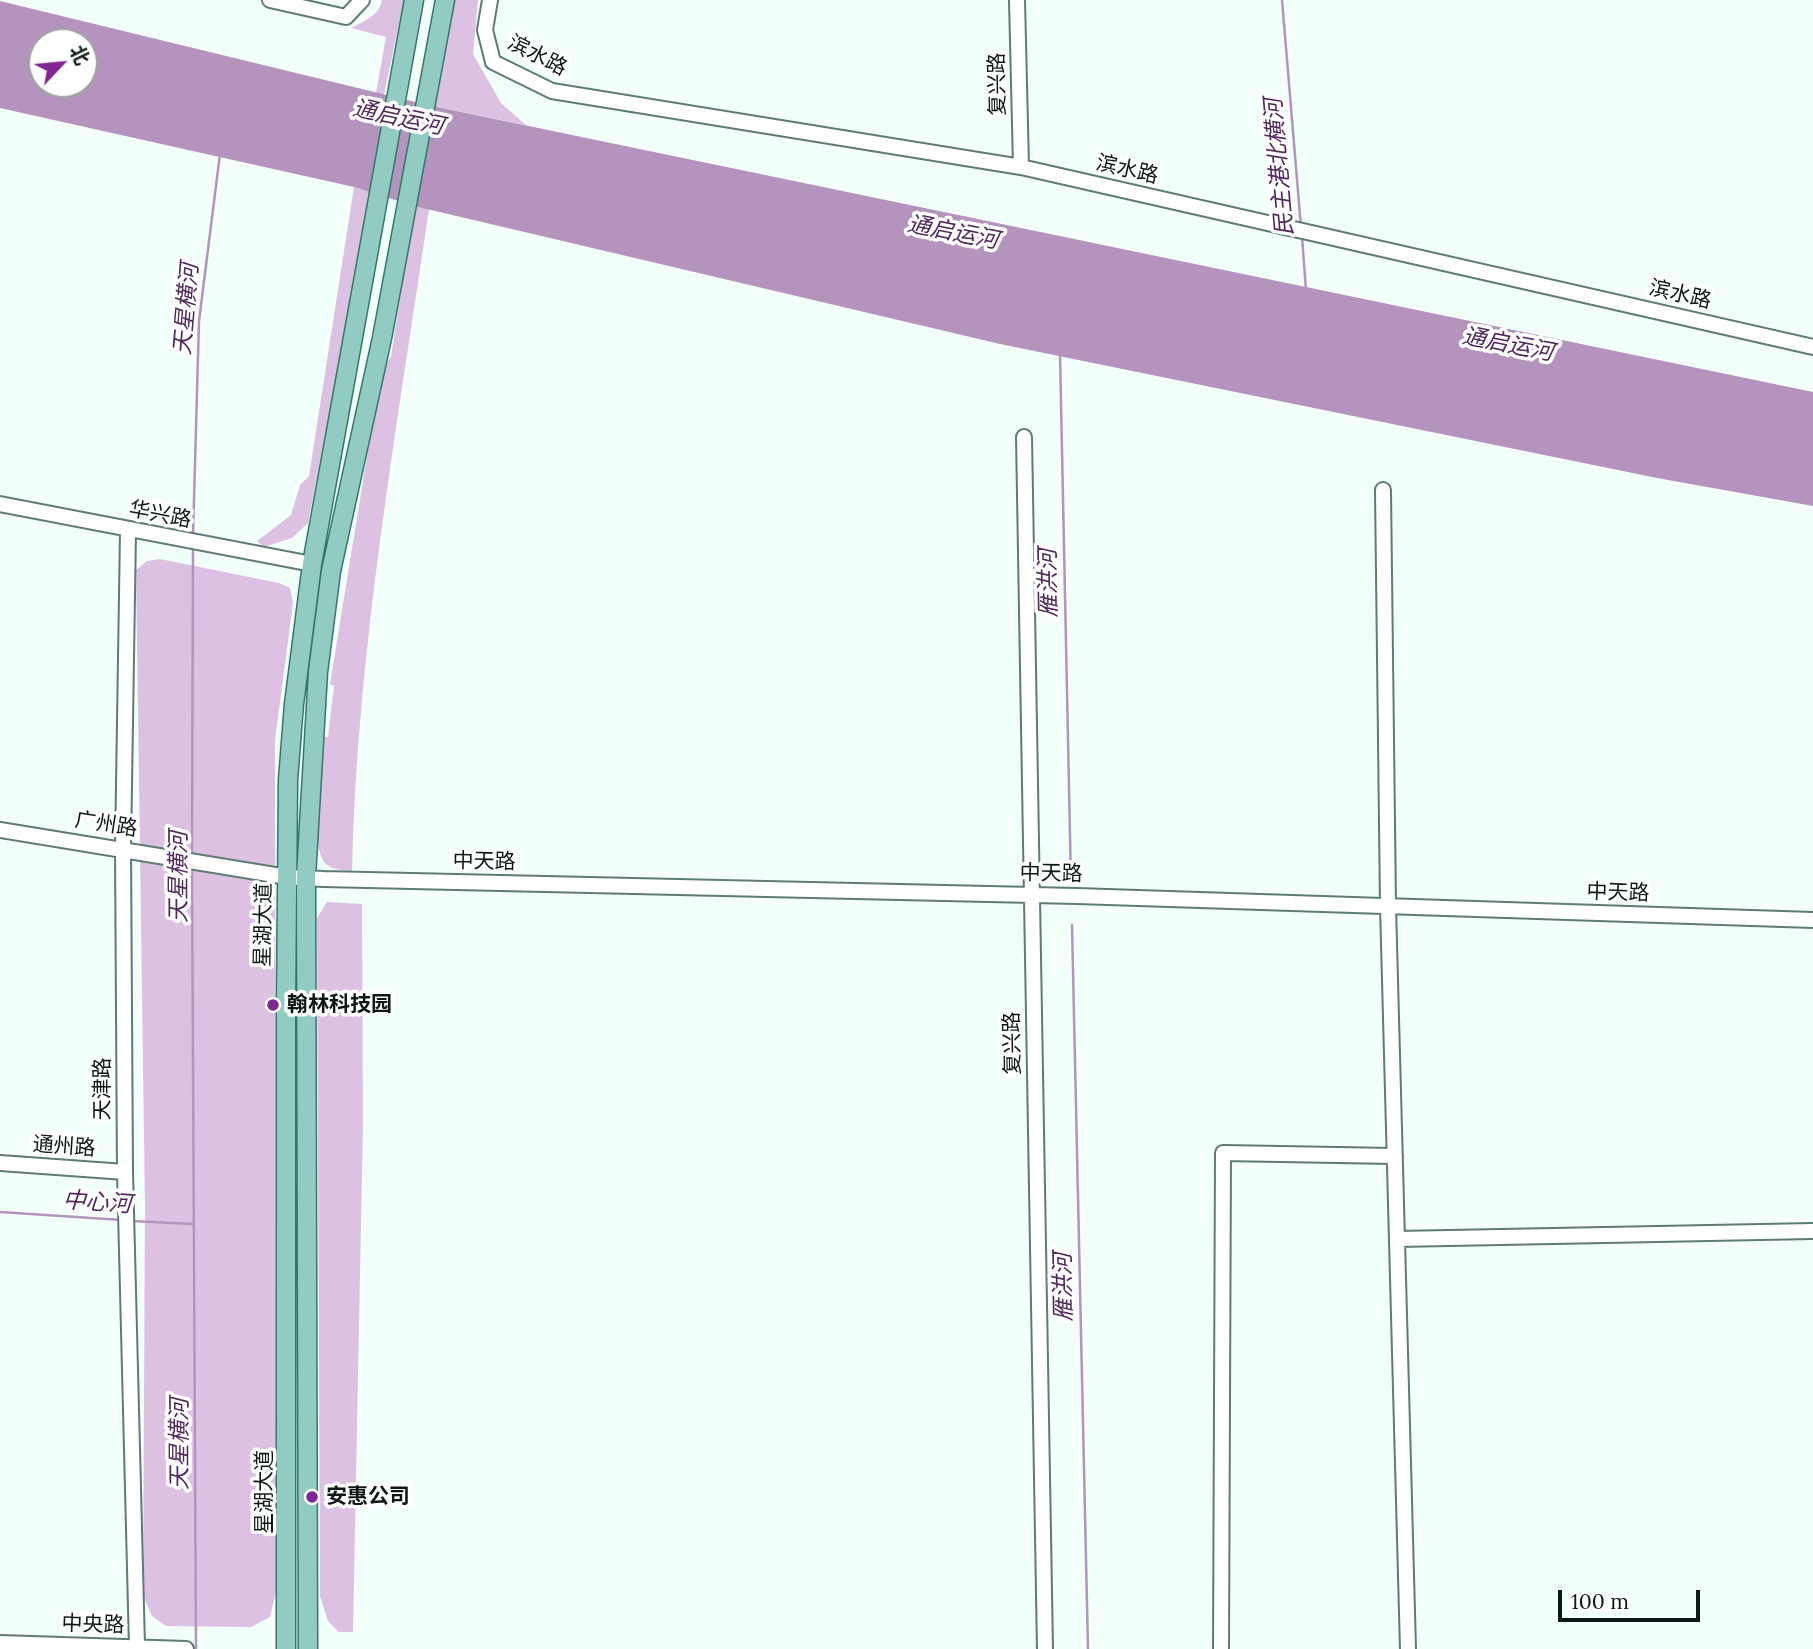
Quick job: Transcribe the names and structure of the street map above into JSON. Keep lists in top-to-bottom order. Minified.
{"streets":{"main road":["星湖大道"],"street":["滨水路","复兴路","华兴路","广州路","中天路","天津路","通州路","中央路"]},"crossings":[["滨水路","复兴路"],["复兴路","中天路"],["华兴路","星湖大道"],["华兴路","天津路"],["广州路","中天路"],["广州路","星湖大道"],["广州路","天津路"],["中天路","星湖大道"],["天津路","通州路"],["天津路","中央路"]],"water":["通启运河","民主港北横河","天星横河","雁洪河","中心河"],"places":["翰林科技园","安惠公司"],"scale_bar":"100 m","north":"top right"}
